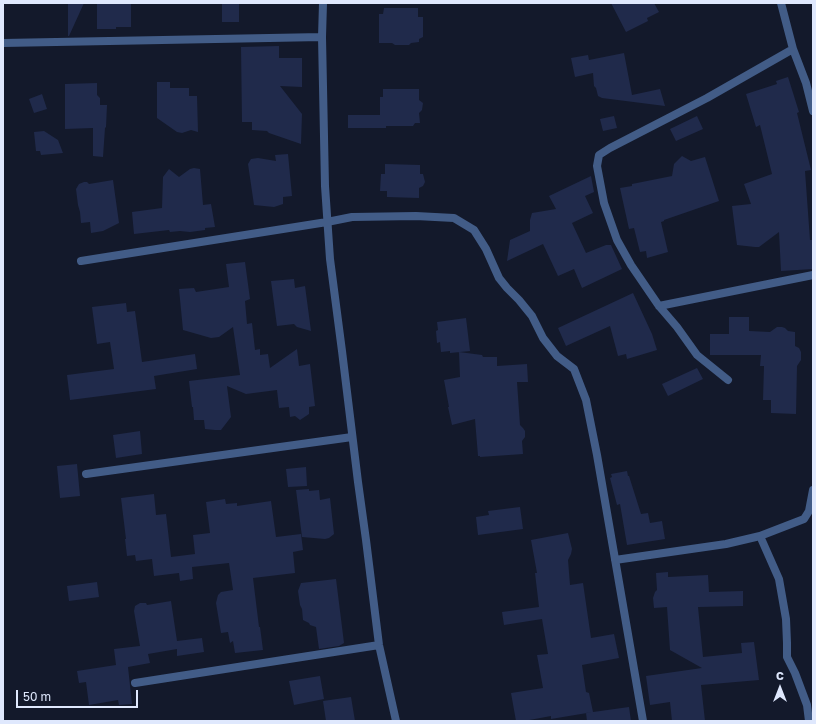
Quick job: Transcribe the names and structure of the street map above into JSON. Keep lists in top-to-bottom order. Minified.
{"scale_bar":"50 m","north":"top"}
